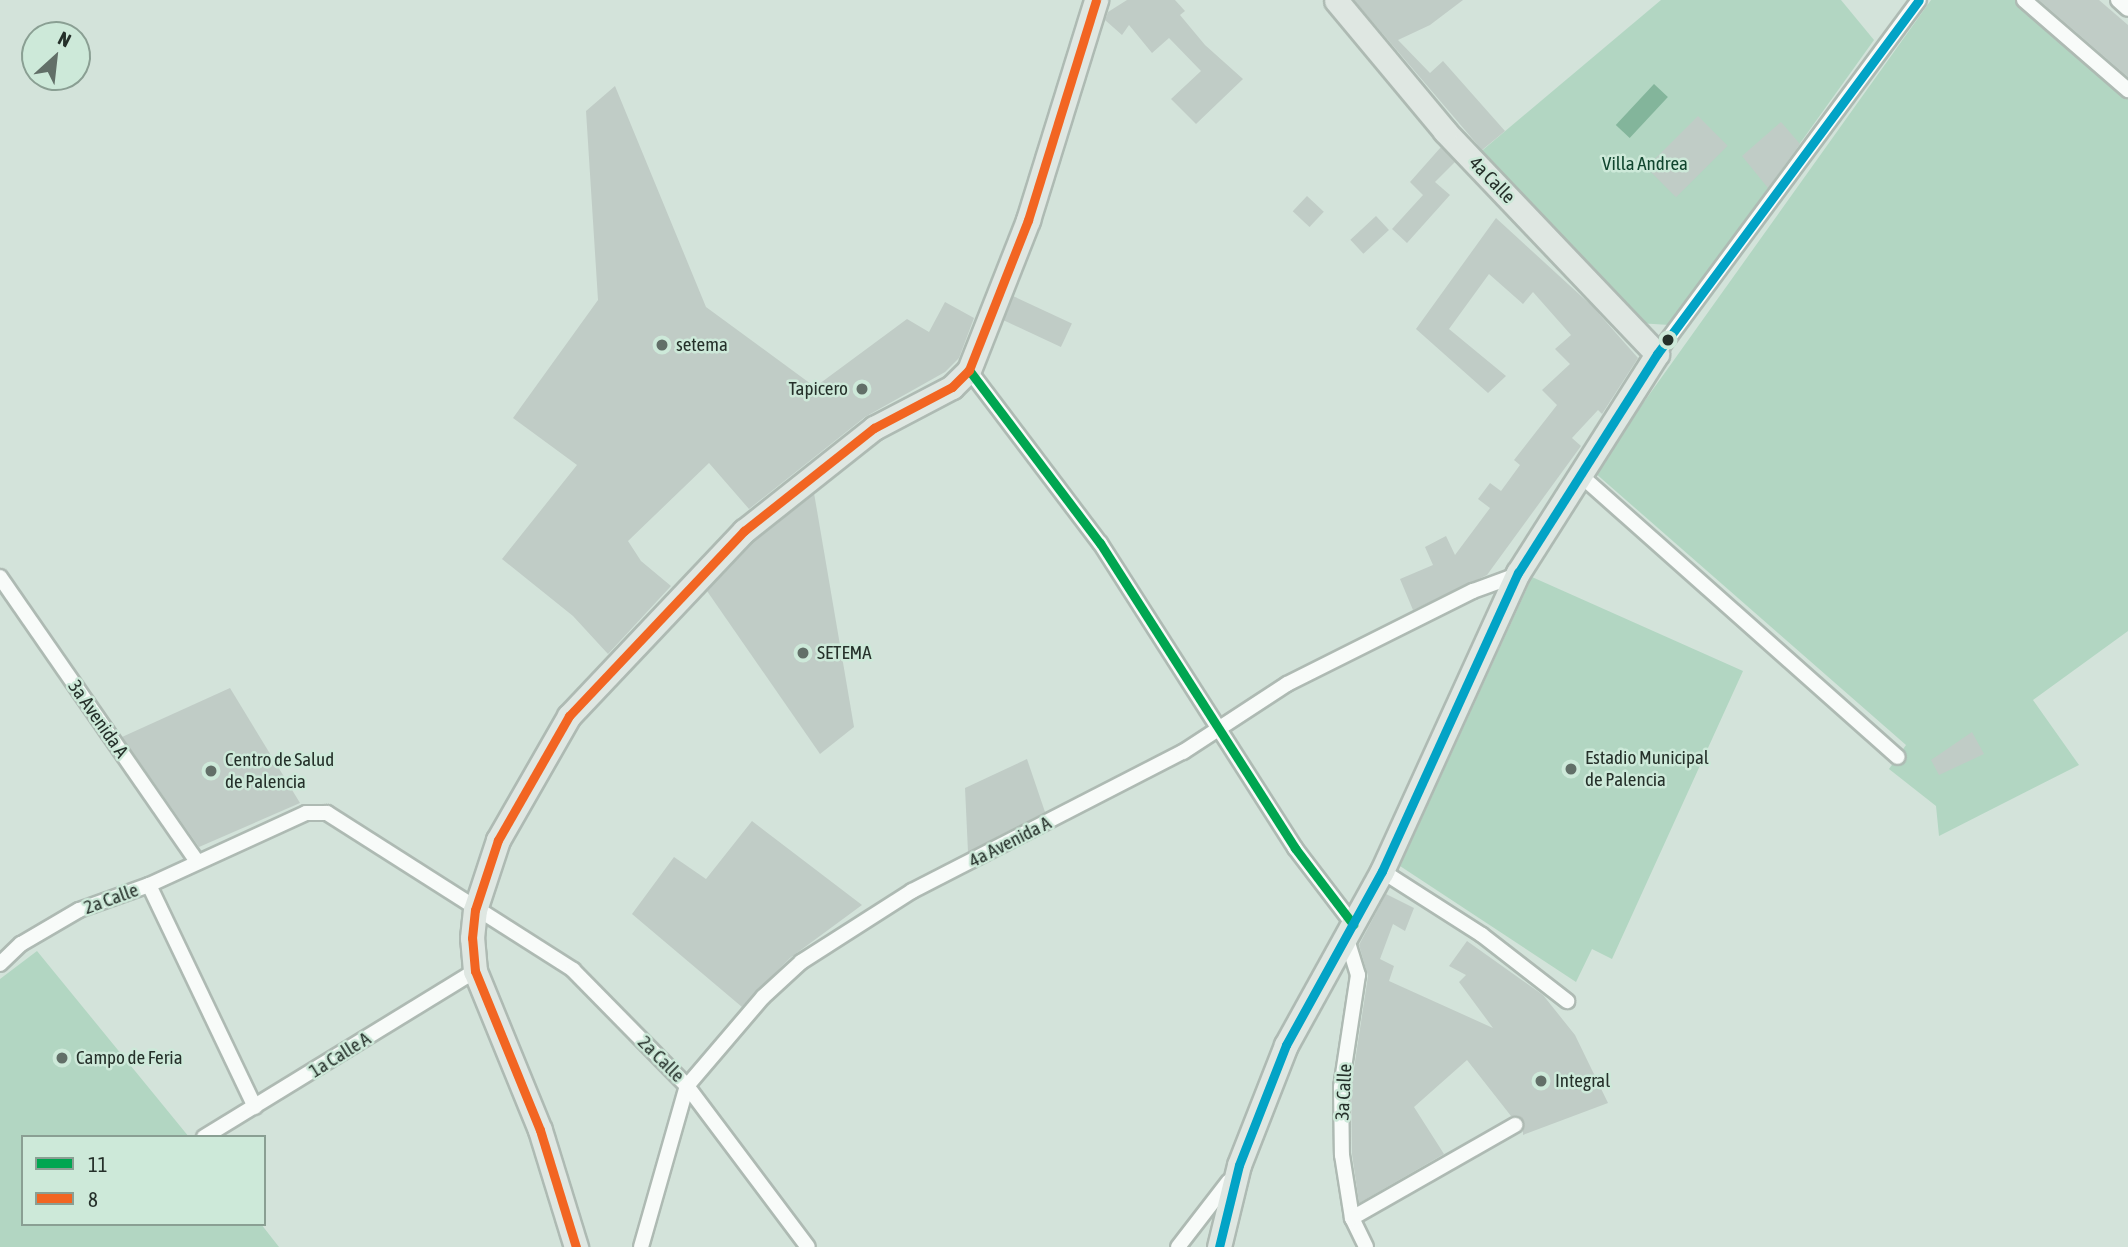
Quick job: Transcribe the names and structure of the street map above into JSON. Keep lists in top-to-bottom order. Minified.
{"streets":{"main road":["4a Calle"],"street":["3a Avenida A","4a Avenida A","2a Calle","1a Calle A","3a Calle"]},"crossings":[["3a Avenida A","2a Calle"],["4a Avenida A","2a Calle"],["4a Avenida A","3a Calle"]],"parks":["Villa Andrea"],"places":["setema","Tapicero","SETEMA","Estadio Municipal de Palencia","Centro de Salud de Palencia","Campo de Feria","Integral"],"lines":["transit line 8","transit line 11"],"legend":["11","8"],"north":"top right"}
